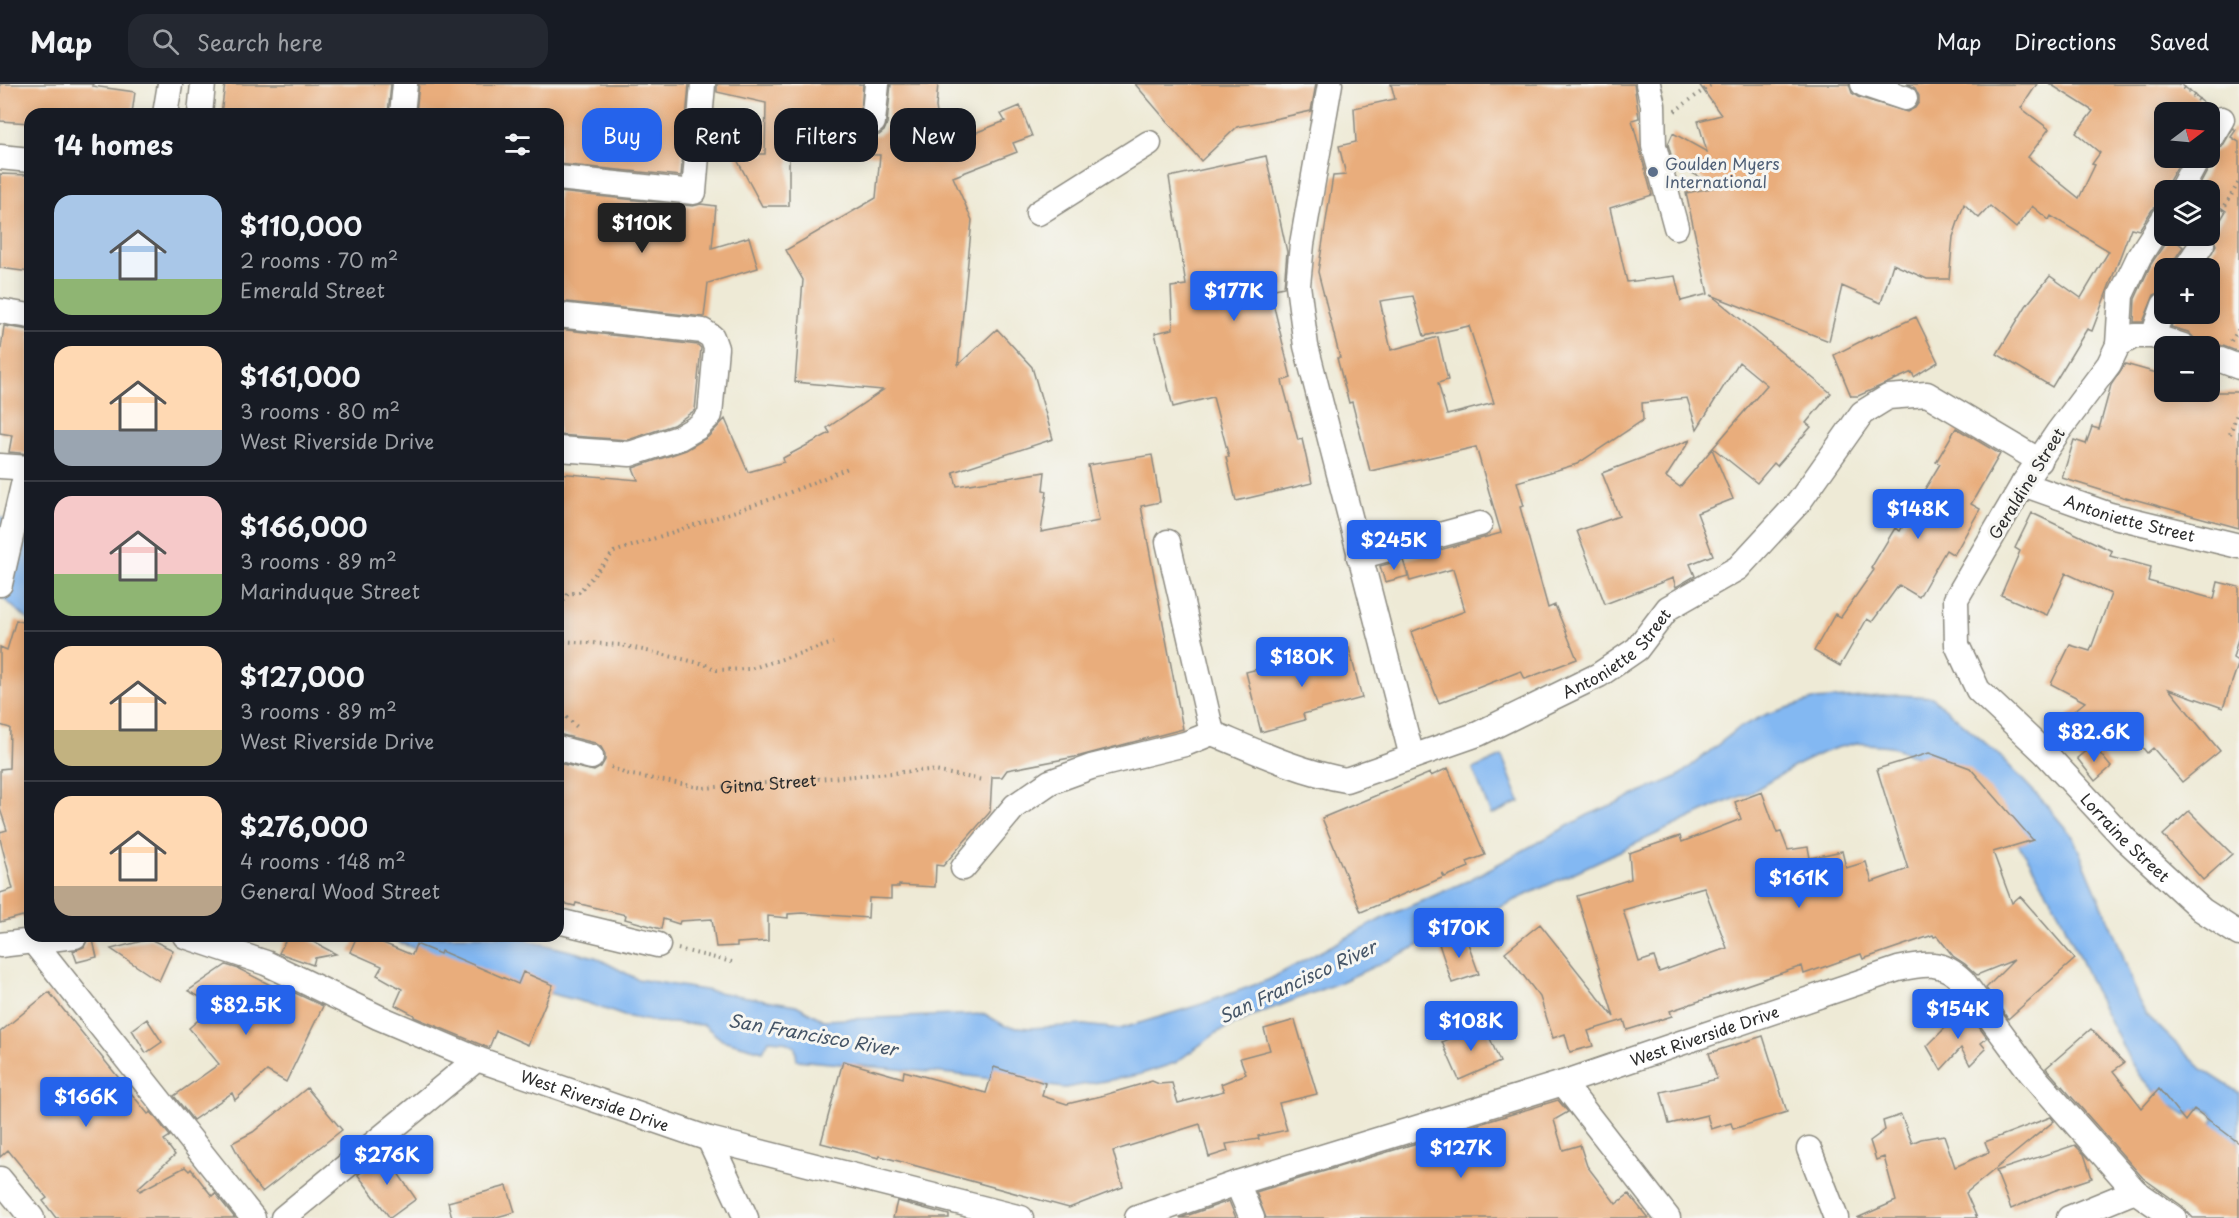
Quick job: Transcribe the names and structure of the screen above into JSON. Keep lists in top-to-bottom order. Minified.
{"streets":{"street":["Geraldine Street","Antoniette Street","Lorraine Street","West Riverside Drive"],"path":["Gitna Street"]},"crossings":[["Geraldine Street","Antoniette Street"],["Geraldine Street","Lorraine Street"]],"water":["San Francisco River"],"places":["Goulden Myers International"],"north":"right","page":{"header":"Map","search":"Search here","nav":["Map","Directions","Saved"],"map_buttons":["+","−"],"chip":["Buy","Rent","Filters","New"],"heading":"14 homes","list":[{"name":"$110,000","note":"2 rooms · 70 m² · Emerald Street"},{"name":"$161,000","note":"3 rooms · 80 m² · West Riverside Drive"},{"name":"$166,000","note":"3 rooms · 89 m² · Marinduque Street"},{"name":"$127,000","note":"3 rooms · 89 m² · West Riverside Drive"},{"name":"$276,000","note":"4 rooms · 148 m² · General Wood Street"}],"price":["$110K","$177K","$148K","$245K","$180K","$82.6K","$161K","$170K","$82.5K","$154K","$108K","$166K","$127K","$276K"]}}
